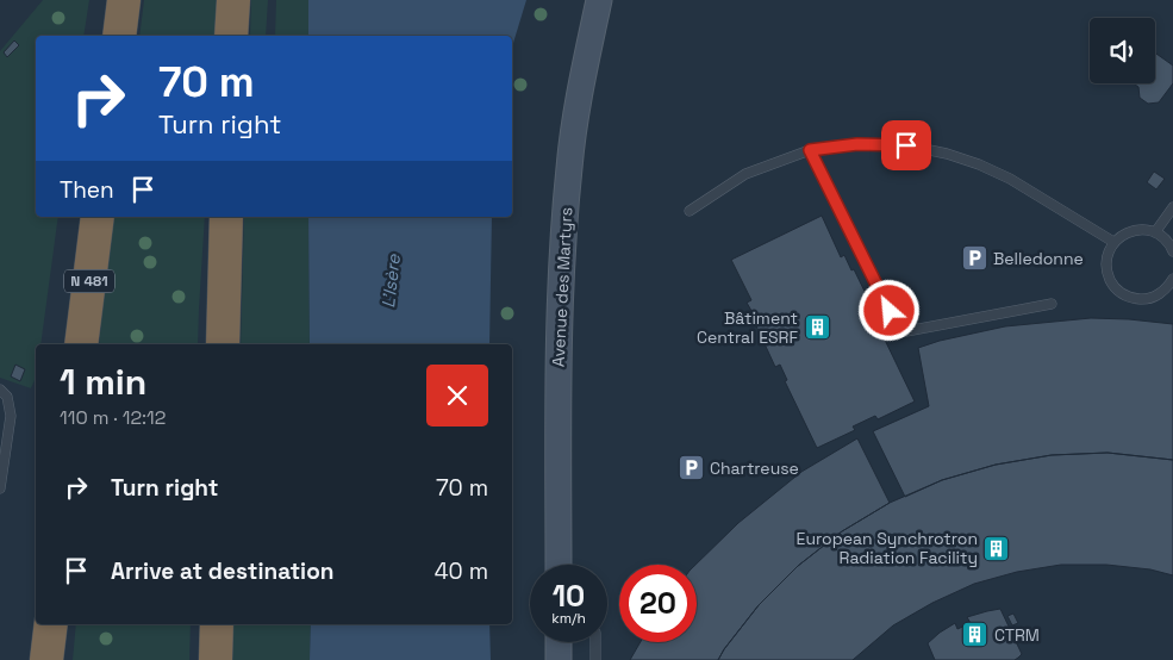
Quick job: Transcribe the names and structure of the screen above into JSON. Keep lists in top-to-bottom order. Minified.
{"streets":{"highway":["N 481"],"main road":["Avenue des Martyrs"]},"water":["L'Isère"],"places":{"parking":["Belledonne","Chartreuse"],"building":["Bâtiment Central ESRF","European Synchrotron Radiation Facility","CTRM"]},"page":{"turn":["70 m","Turn right"],"then":"Then","heading":["1 min","110 m · 12:12"],"list":[{"name":"Turn right","value":"70 m"},{"name":"Arrive at destination","value":"40 m"}],"speed":"10 km/h","limit":"20"}}
